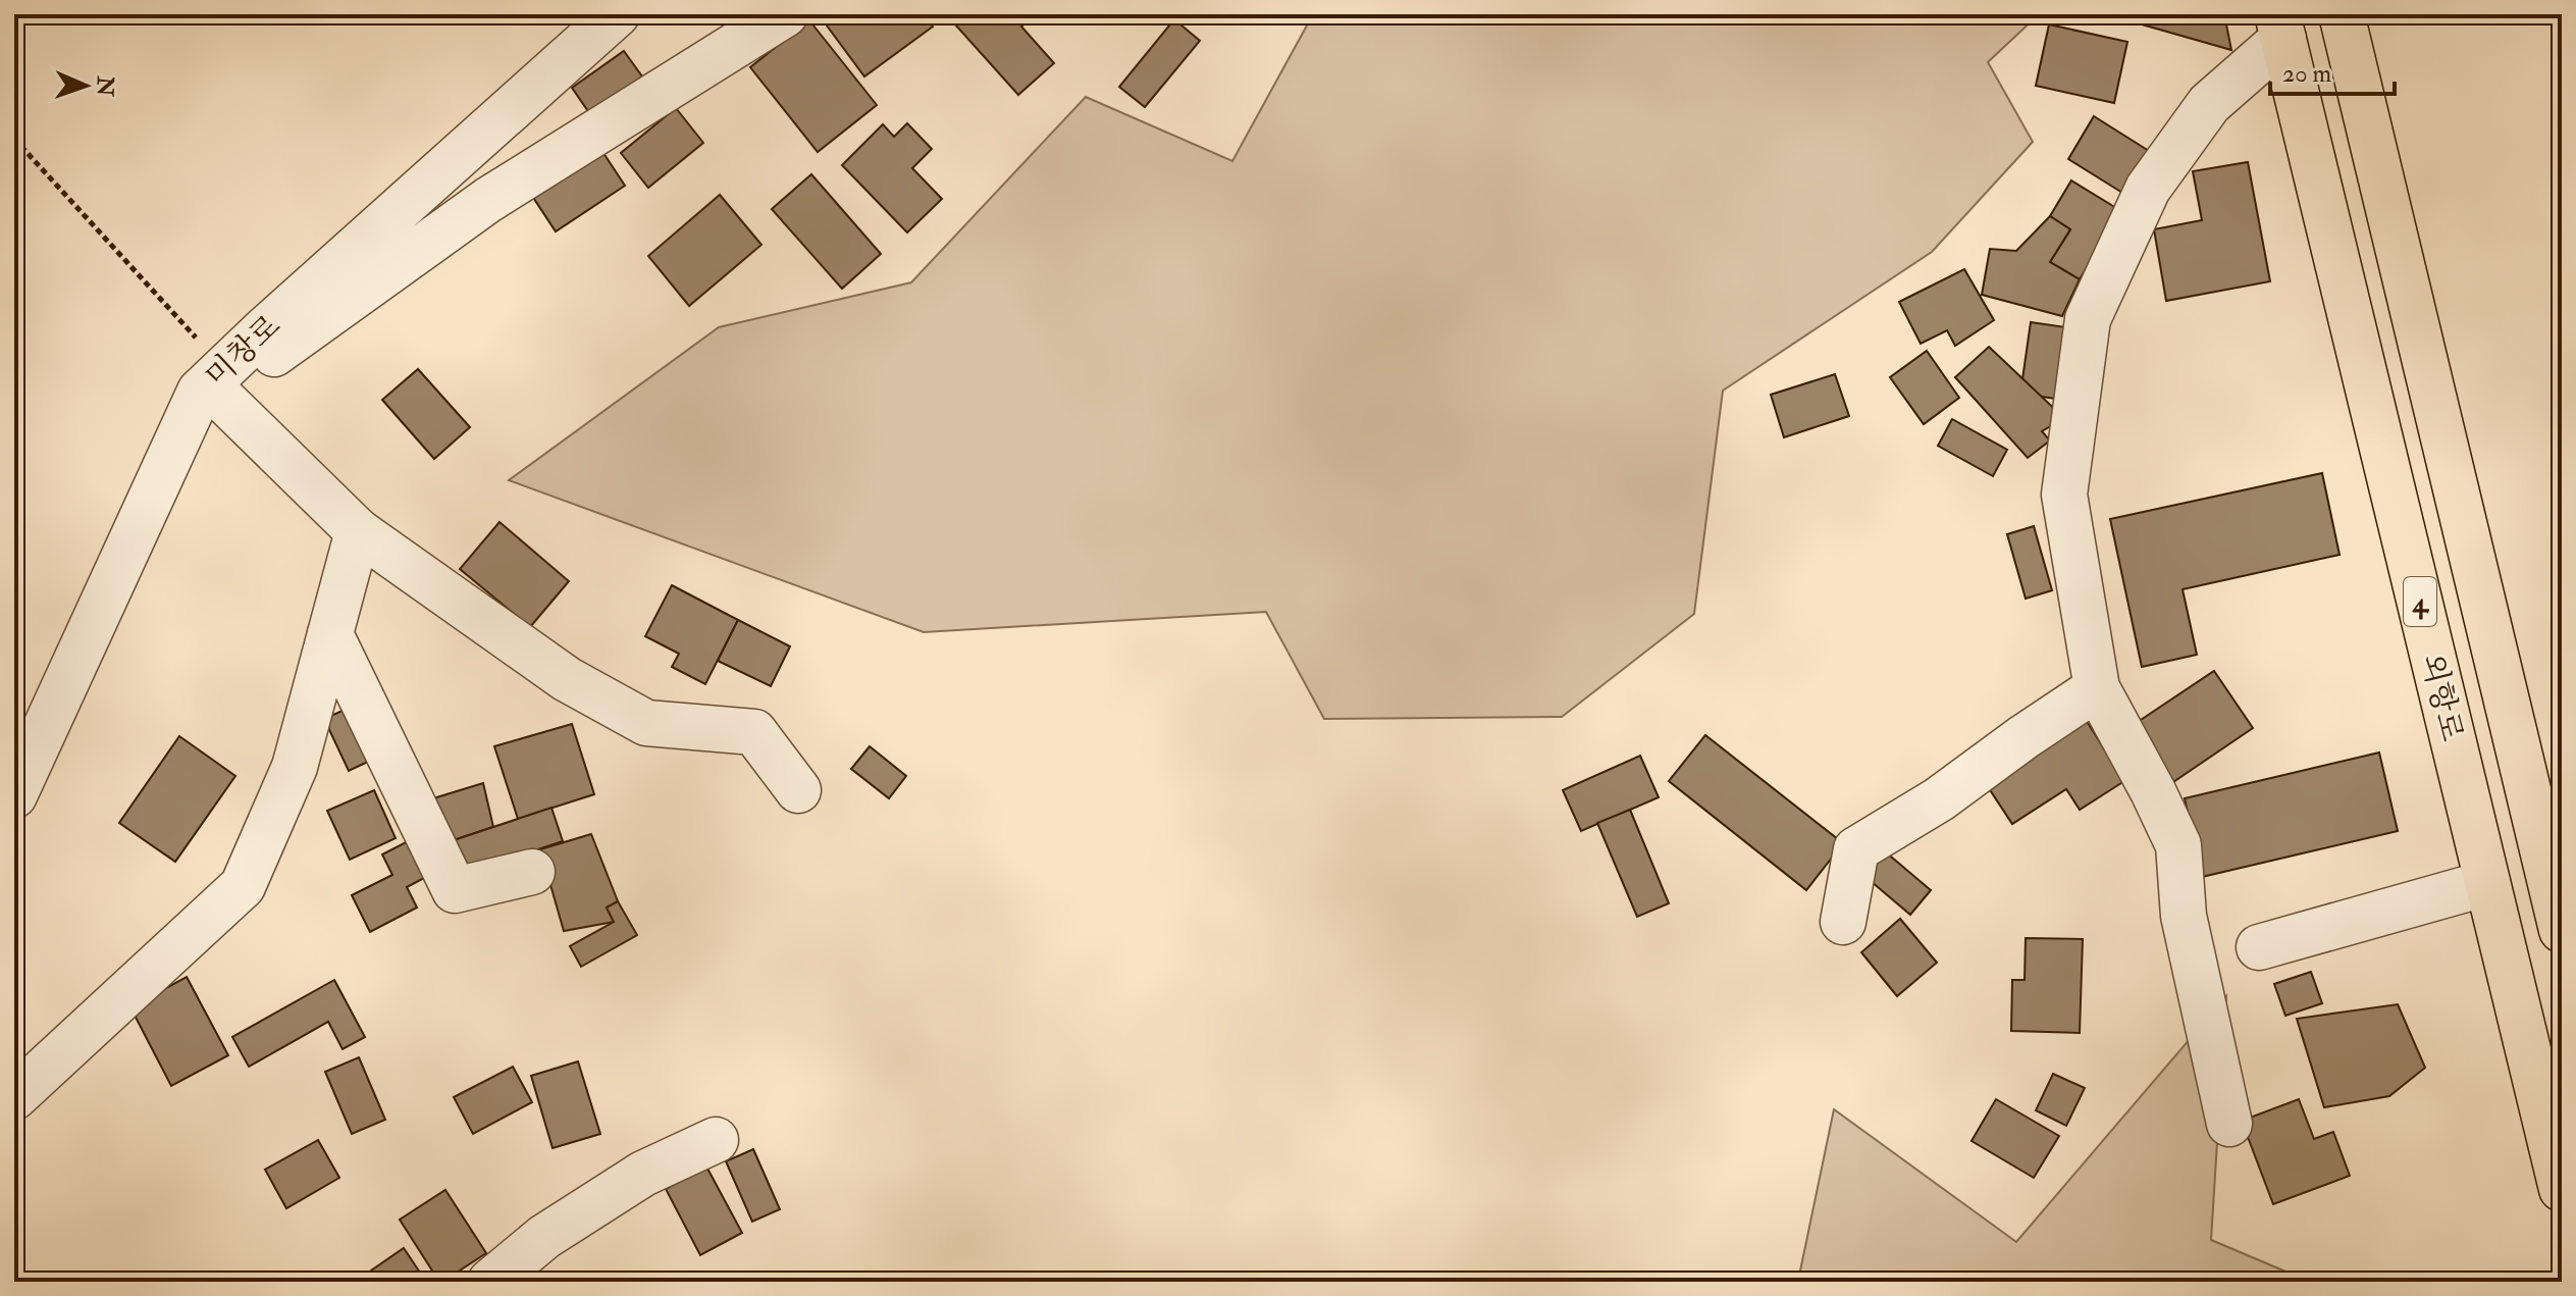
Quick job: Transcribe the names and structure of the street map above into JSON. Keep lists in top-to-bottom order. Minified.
{"streets":{"main road":["4","외항로"],"street":["미창로"]},"scale_bar":"20 m","north":"right"}
